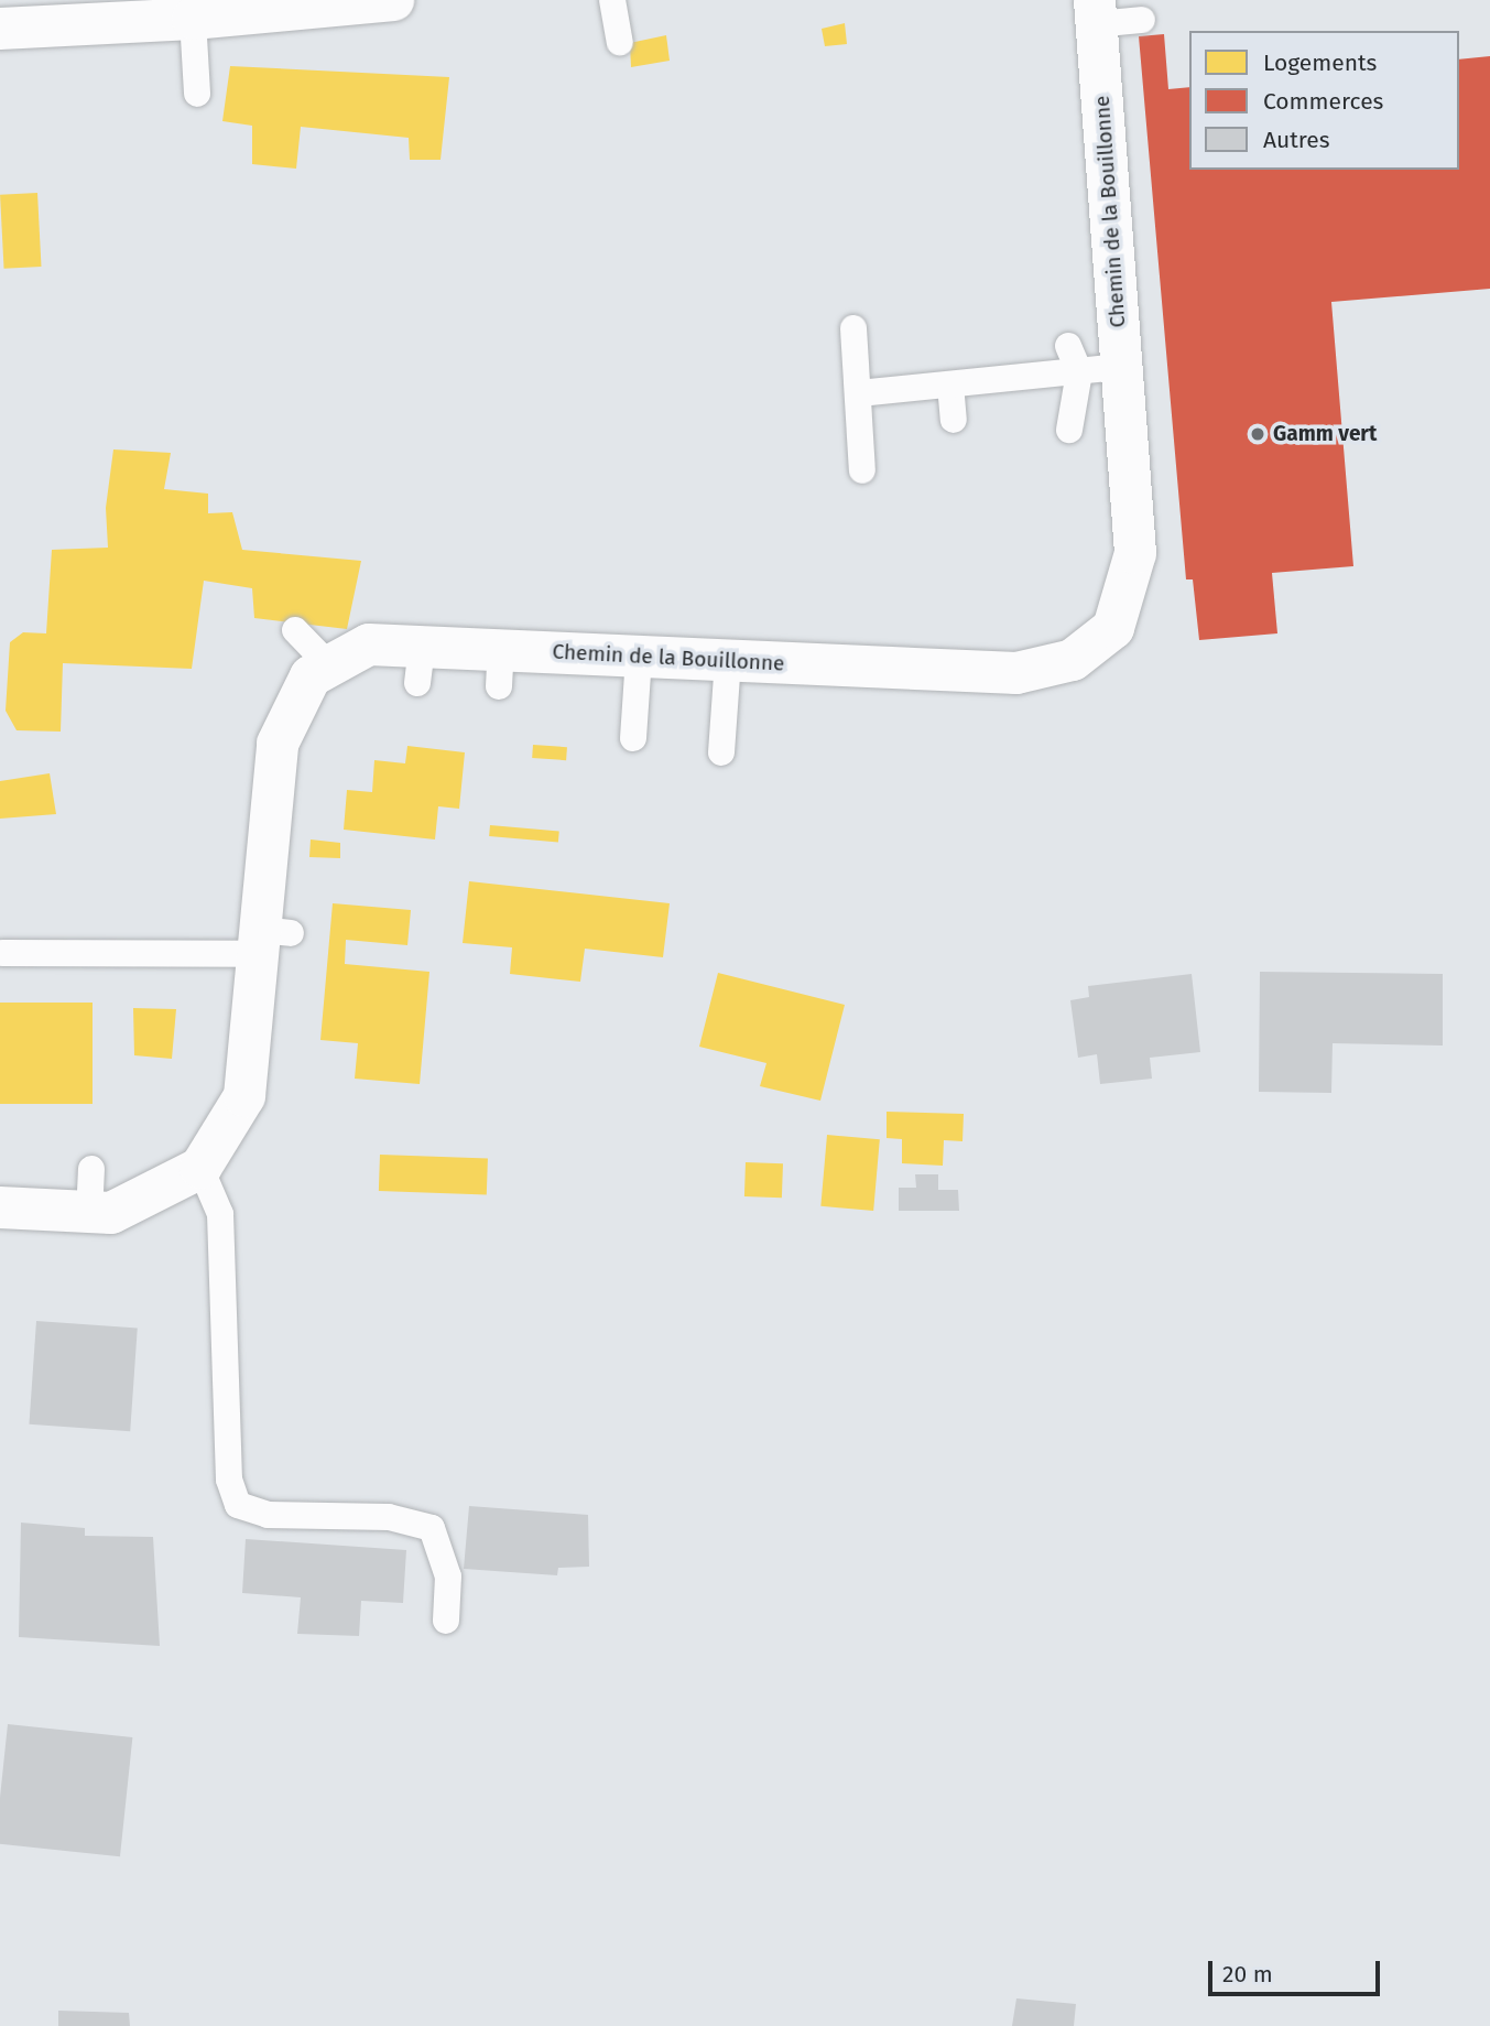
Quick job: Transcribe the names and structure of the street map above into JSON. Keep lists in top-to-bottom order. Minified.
{"streets":{"street":["Chemin de la Bouillonne"]},"places":["Gamm vert"],"legend":["Logements","Commerces","Autres"],"scale_bar":"20 m"}
